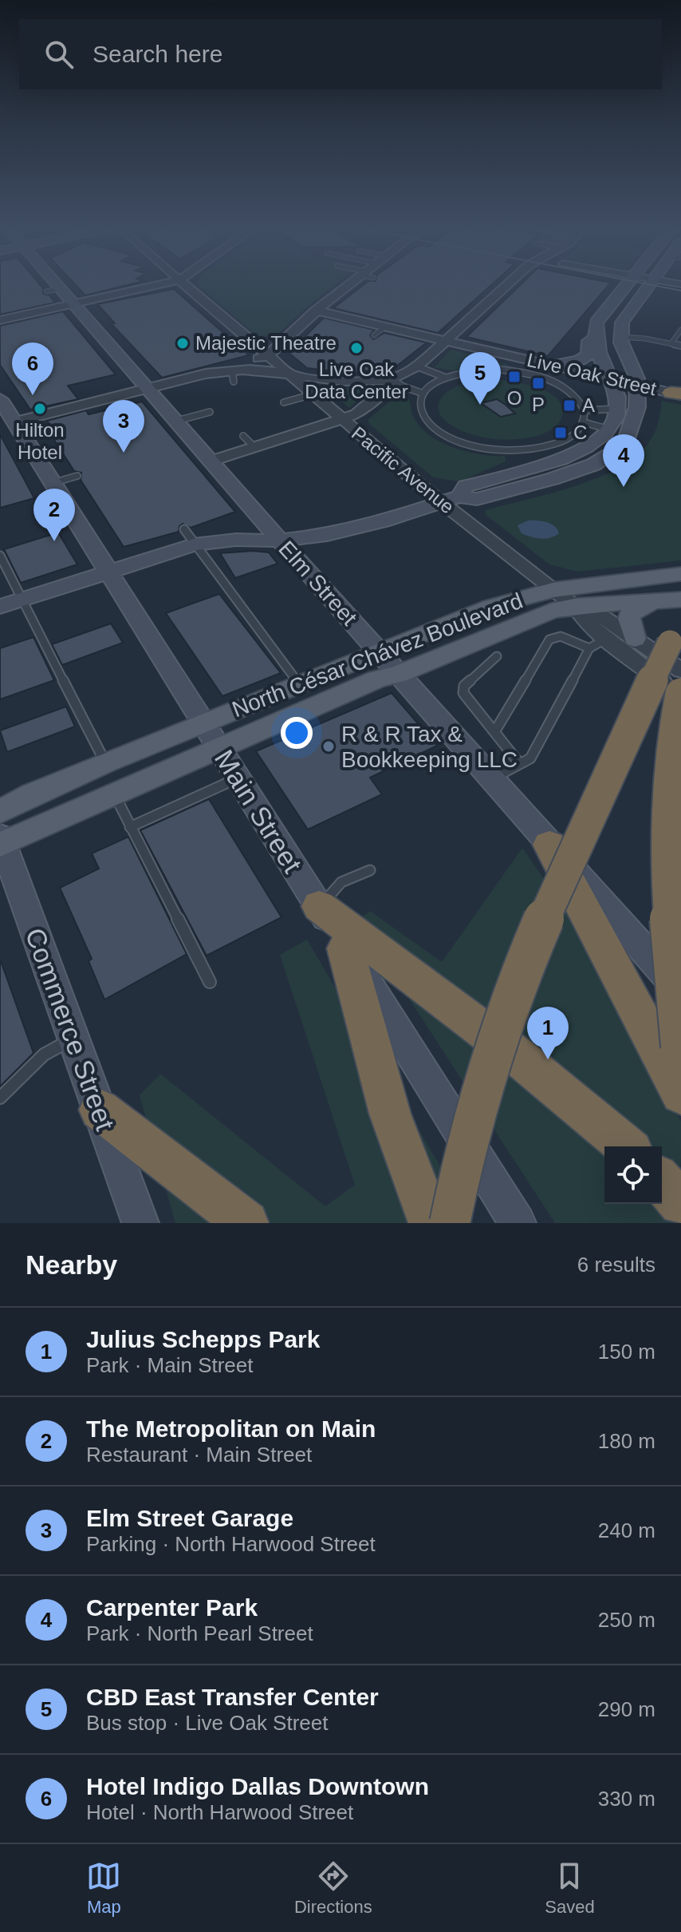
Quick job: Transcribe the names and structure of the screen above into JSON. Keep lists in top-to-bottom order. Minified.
{"streets":{"main road":["Elm Street","North César Chávez Boulevard","Main Street","Commerce Street"],"street":["Live Oak Street","Pacific Avenue"]},"crossings":[["Pacific Avenue","North César Chávez Boulevard"],["Elm Street","North César Chávez Boulevard"],["North César Chávez Boulevard","Main Street"],["North César Chávez Boulevard","Commerce Street"]],"places":{"other":["Majestic Theatre","Live Oak Data Center","Hilton Hotel","R & R Tax & Bookkeeping LLC"],"transit":["O","P","A","C"]},"page":{"search":"Search here","pins":["6","5","3","4","2","1"],"heading":["Nearby","6 results"],"list":[{"mark":"1","name":"Julius Schepps Park","note":"Park · Main Street","value":"150 m"},{"mark":"2","name":"The Metropolitan on Main","note":"Restaurant · Main Street","value":"180 m"},{"mark":"3","name":"Elm Street Garage","note":"Parking · North Harwood Street","value":"240 m"},{"mark":"4","name":"Carpenter Park","note":"Park · North Pearl Street","value":"250 m"},{"mark":"5","name":"CBD East Transfer Center","note":"Bus stop · Live Oak Street","value":"290 m"},{"mark":"6","name":"Hotel Indigo Dallas Downtown","note":"Hotel · North Harwood Street","value":"330 m"}],"nav":["Map","Directions","Saved"]}}
